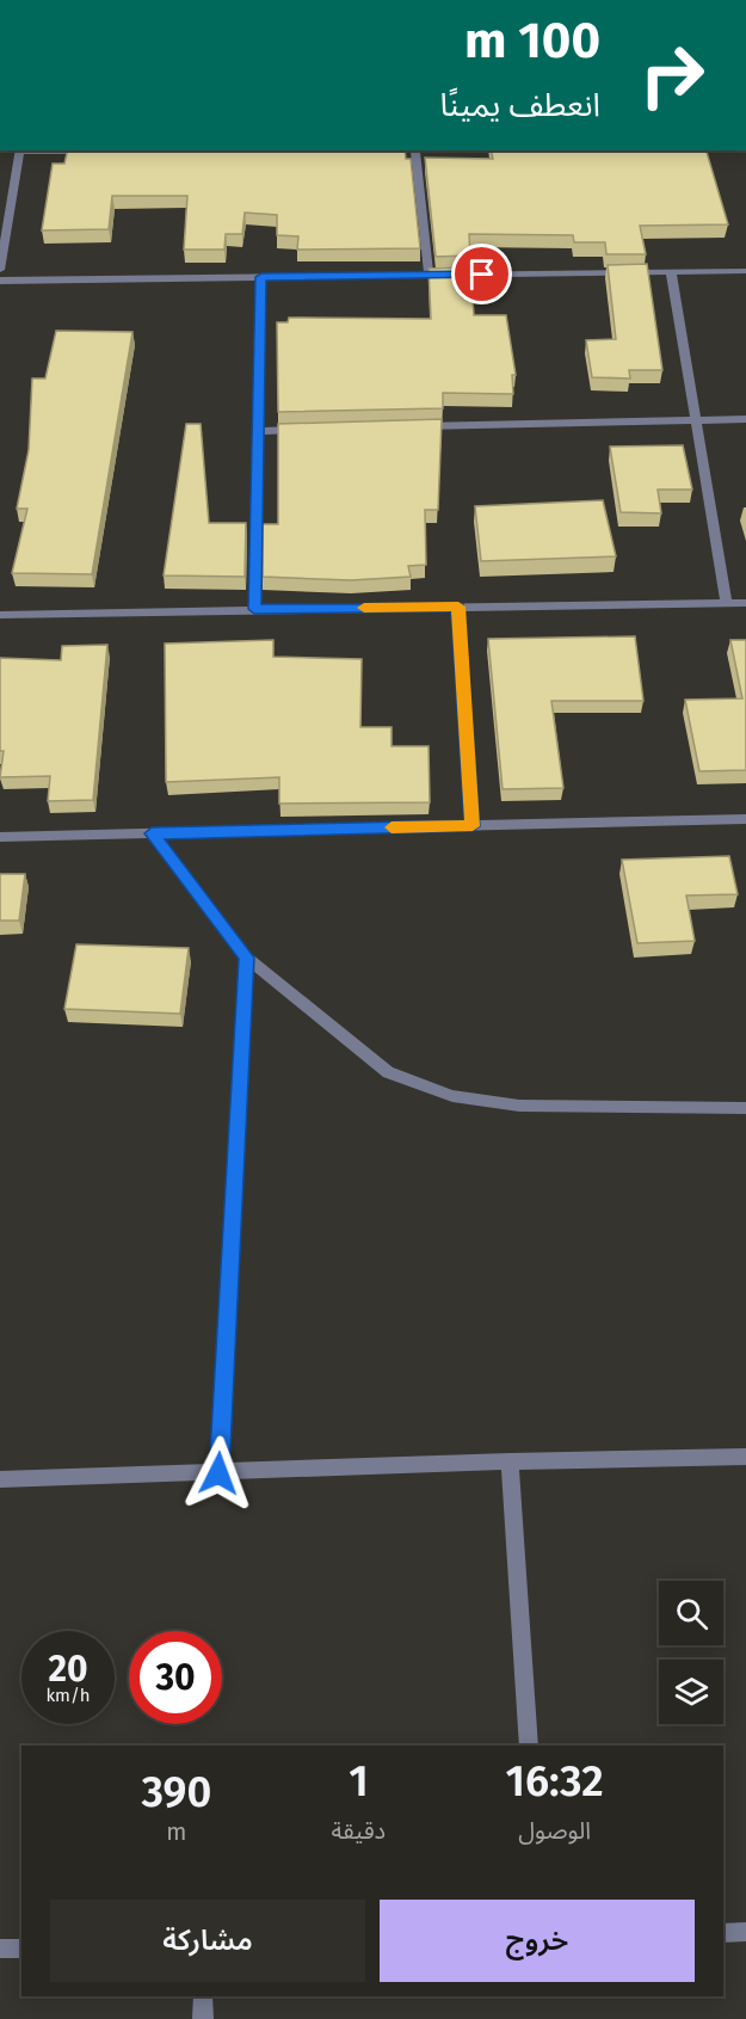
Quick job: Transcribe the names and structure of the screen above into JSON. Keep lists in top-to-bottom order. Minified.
{"page":{"turn":["100 m","انعطف يمينًا"],"speed":"20 km/h","limit":"30","eta":["16:32","الوصول","1","دقيقة","390","m"],"buttons":["خروج","مشاركة"]}}
